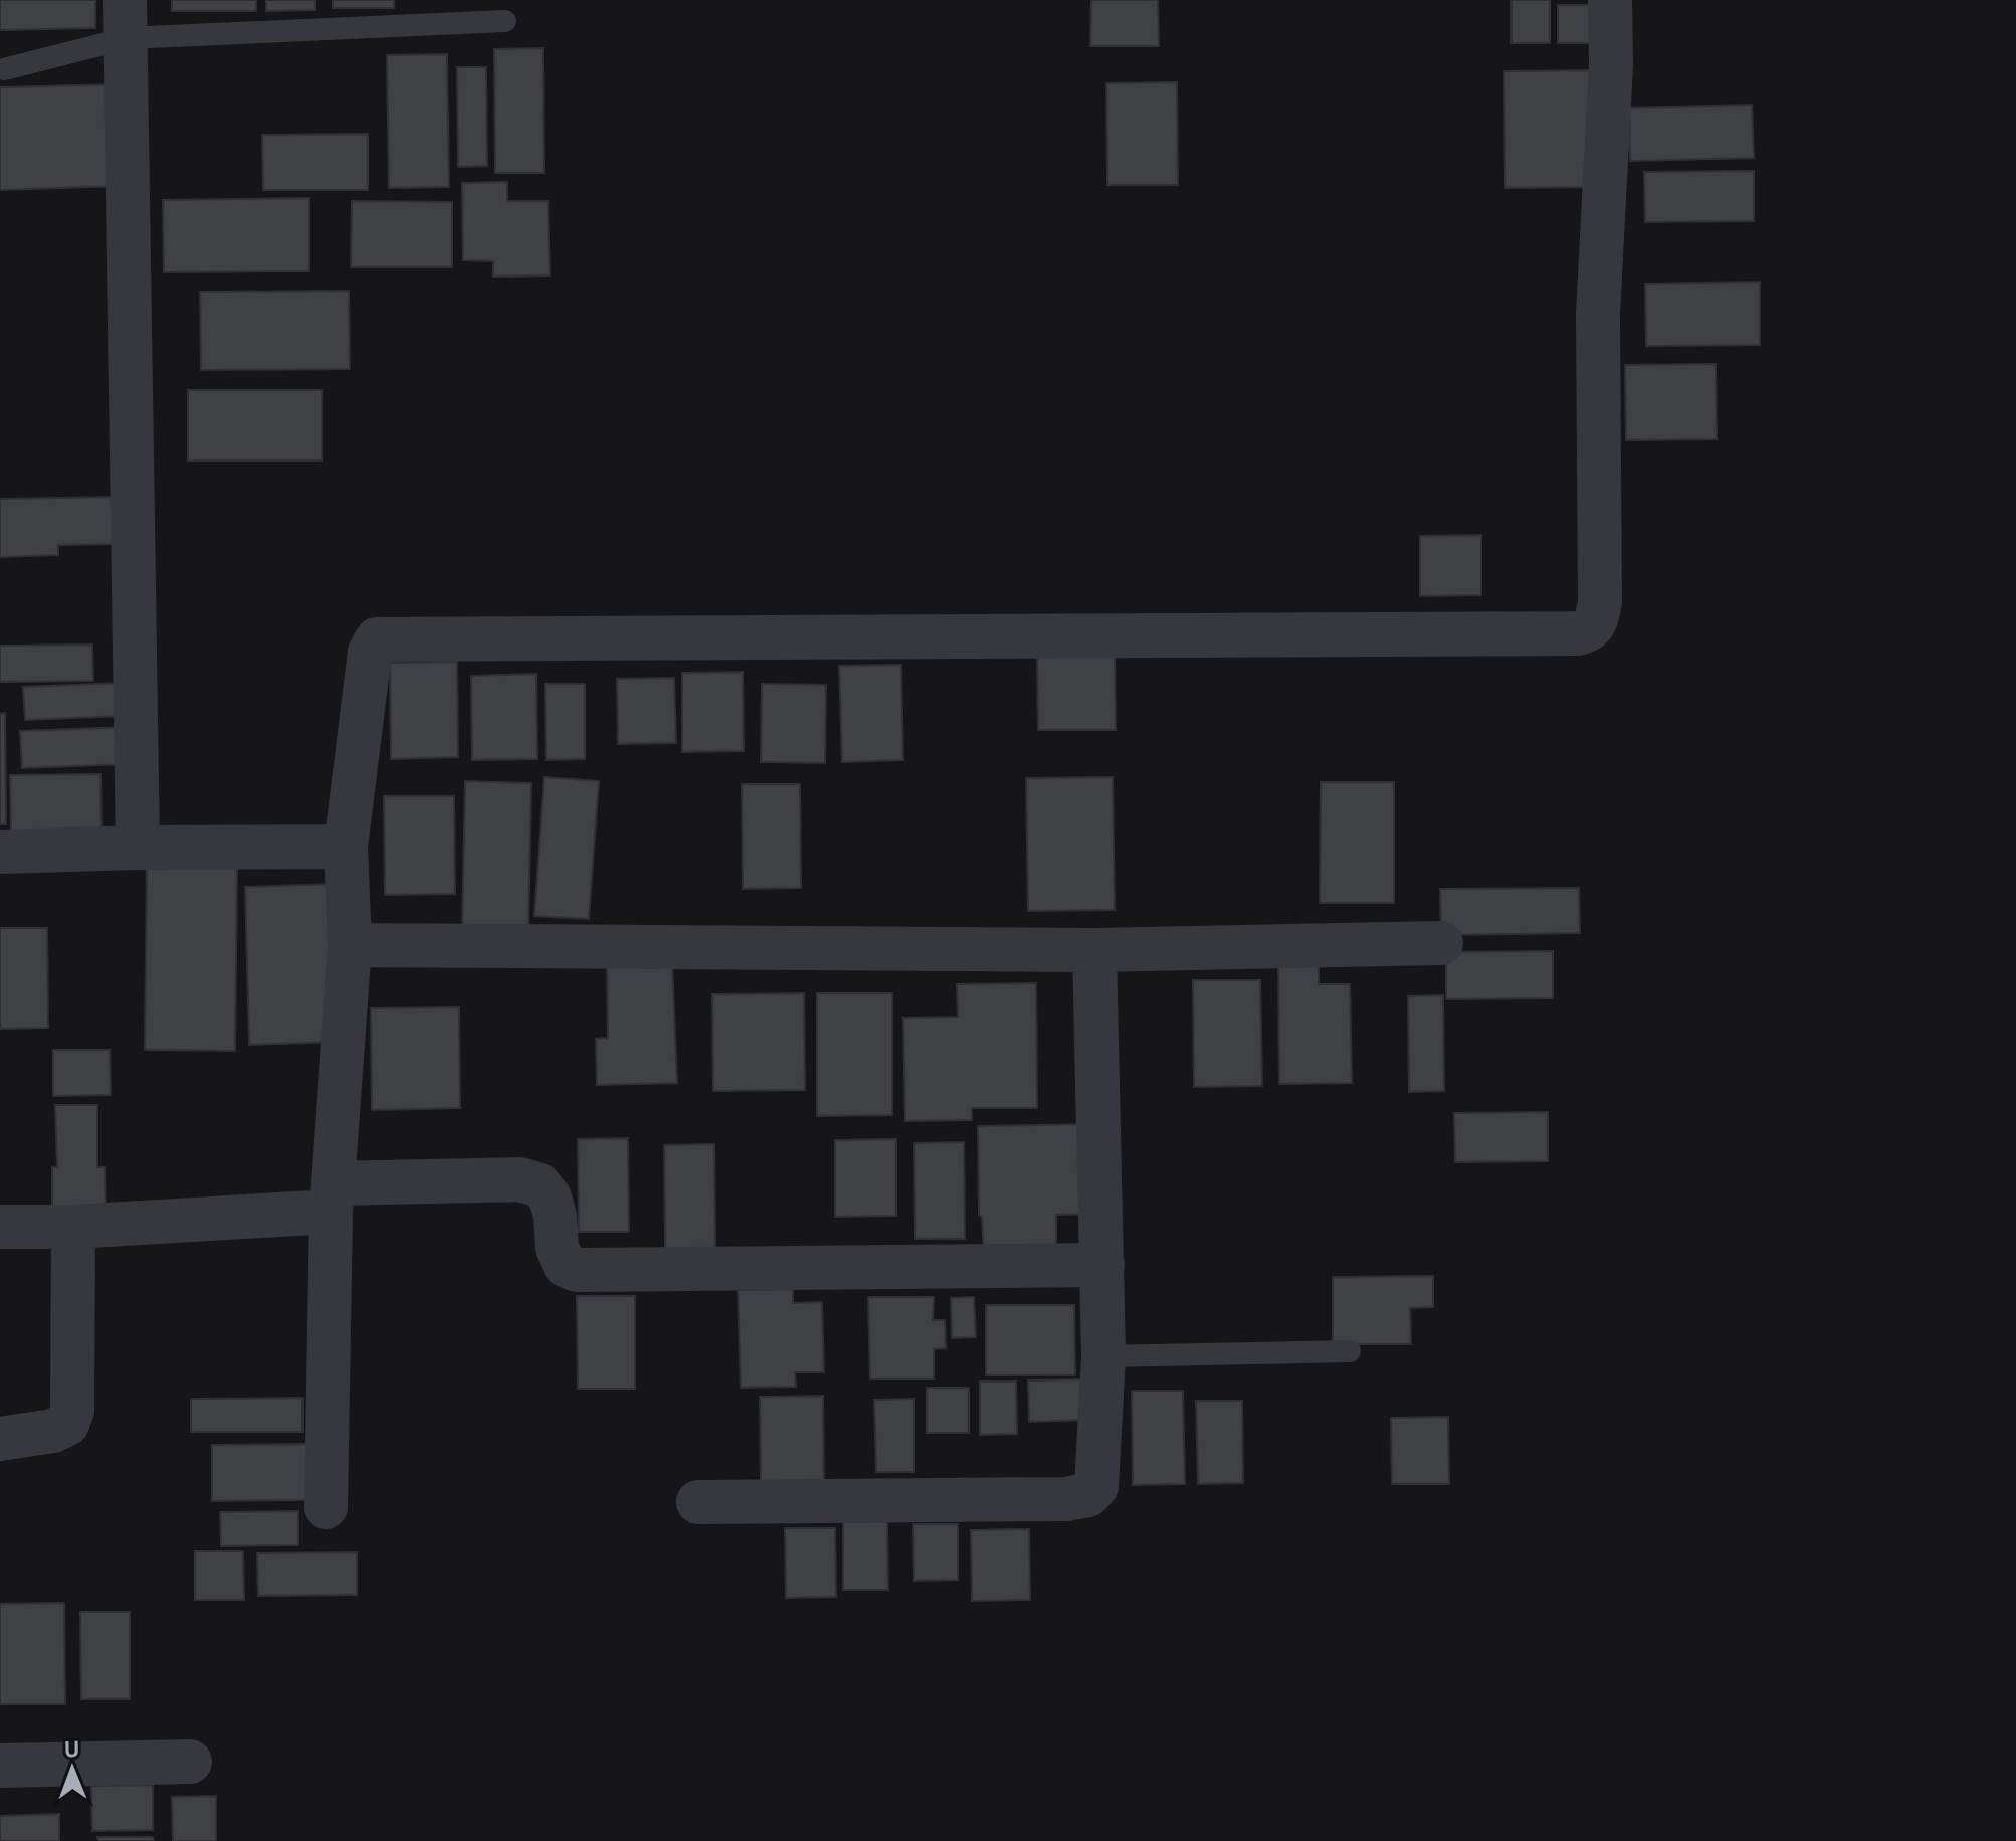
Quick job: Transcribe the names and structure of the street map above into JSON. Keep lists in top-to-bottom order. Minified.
{"north":"top"}
